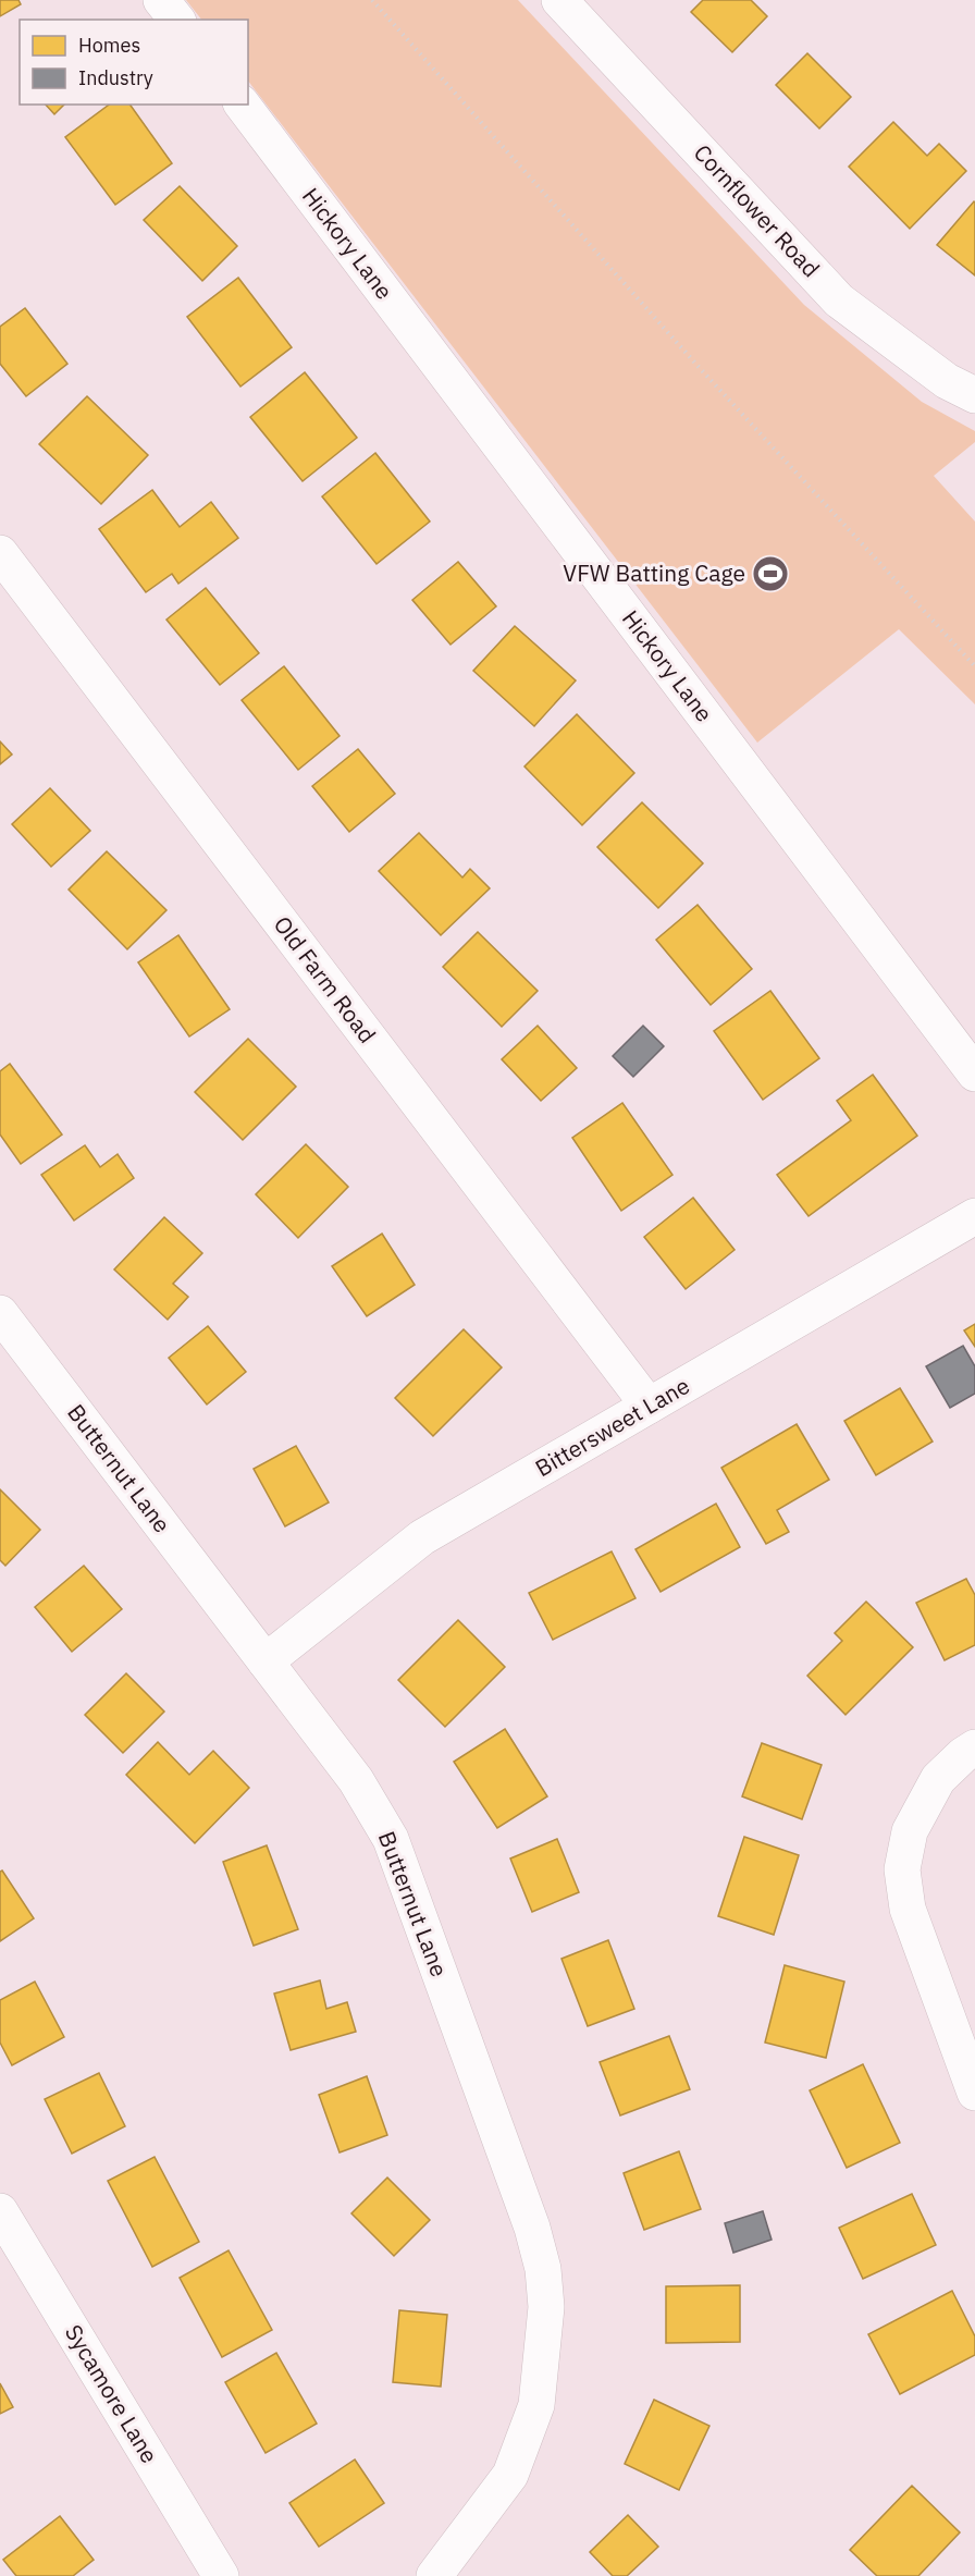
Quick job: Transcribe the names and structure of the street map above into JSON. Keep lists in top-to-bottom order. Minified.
{"streets":{"street":["Cornflower Road","Hickory Lane","Old Farm Road","Bittersweet Lane","Butternut Lane","Sycamore Lane"]},"crossings":[["Old Farm Road","Bittersweet Lane"],["Bittersweet Lane","Butternut Lane"]],"places":{"sports":["VFW Batting Cage"]},"legend":["Homes","Industry"]}
